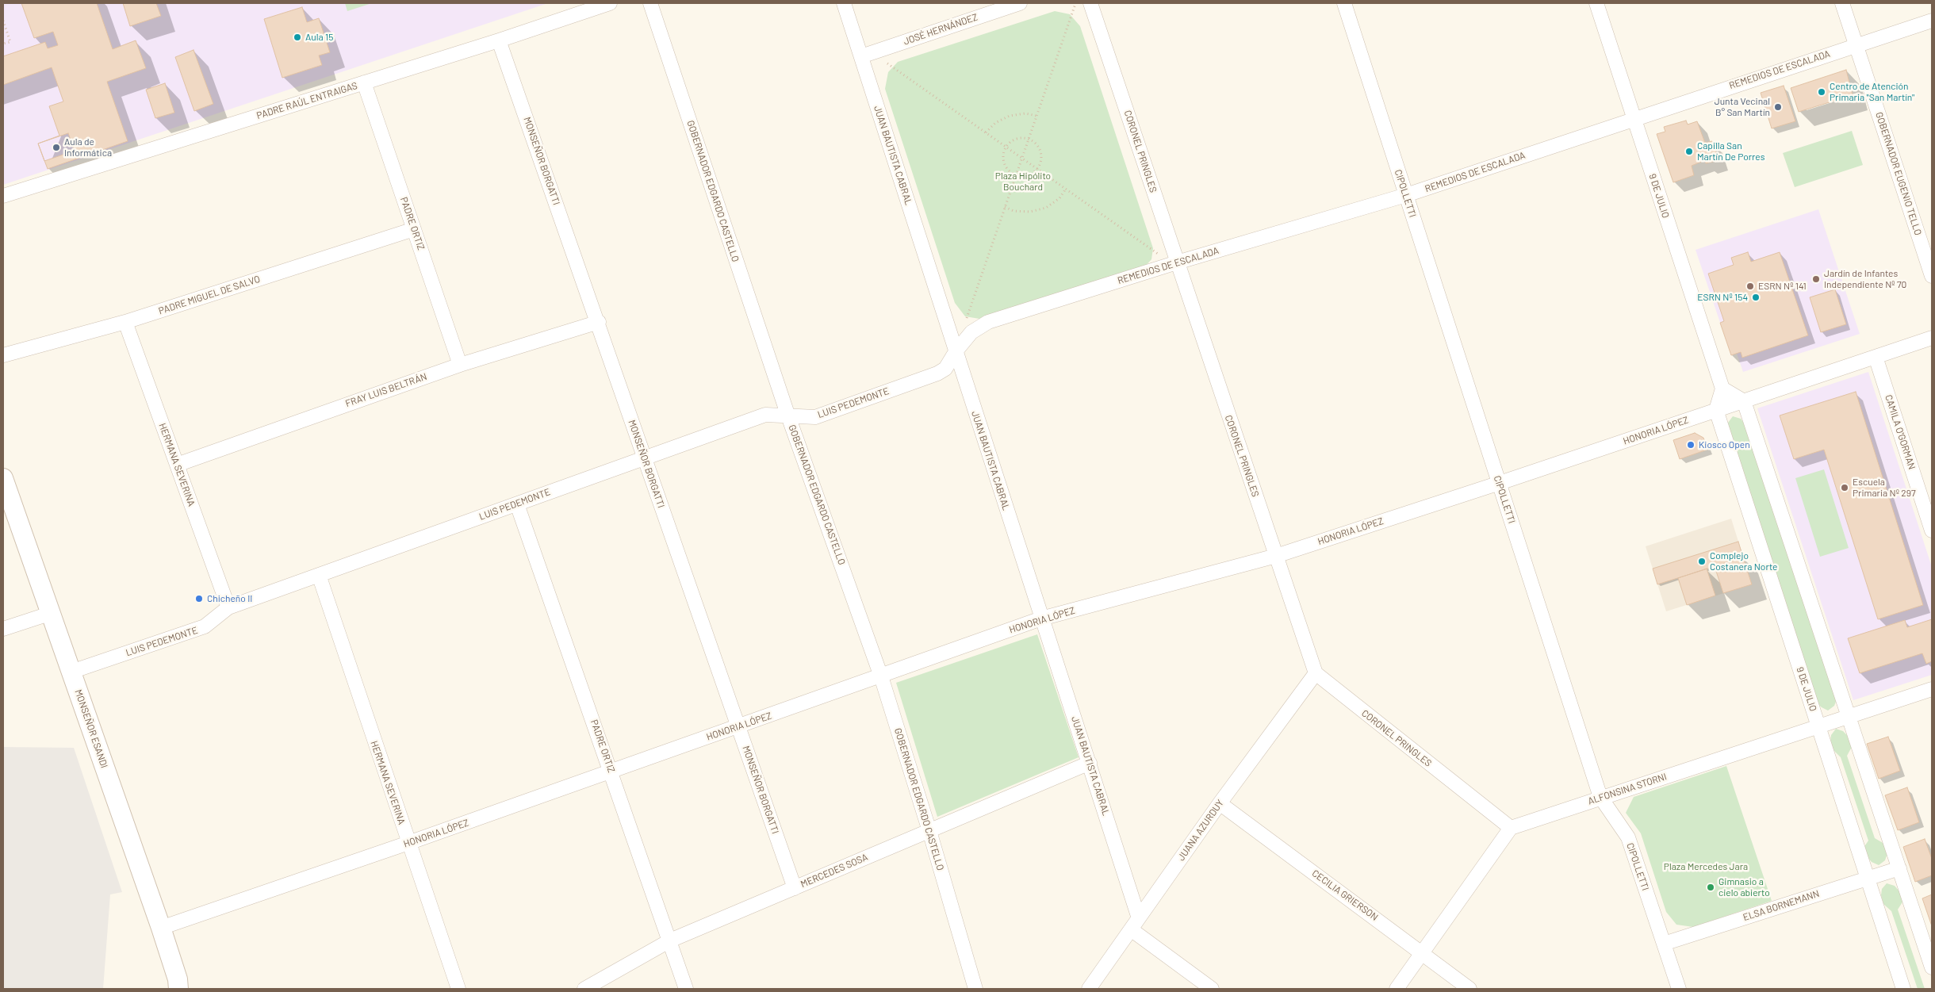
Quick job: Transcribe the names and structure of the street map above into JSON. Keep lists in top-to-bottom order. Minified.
{"streets":{"main road":["MONSEÑOR ESANDI"],"street":["JOSÉ HERNÁNDEZ","REMEDIOS DE ESCALADA","PADRE RAÚL ENTRAIGAS","CORONEL PRINGLES","JUAN BAUTISTA CABRAL","MONSEÑOR BORGATTI","GOBERNADOR EUGENIO TELLO","GOBERNADOR EDGARDO CASTELLO","CIPOLLETTI","9 DE JULIO","PADRE ORTIZ","PADRE MIGUEL DE SALVO","FRAY LUIS BELTRÁN","LUIS PEDEMONTE","HONORIA LÓPEZ","CAMILA O'GORMAN","HERMANA SEVERINA","ALFONSINA STORNI","JUANA AZURDUY","MERCEDES SOSA","CECILIA GRIERSON","ELSA BORNEMANN"]},"crossings":[["JOSÉ HERNÁNDEZ","JUAN BAUTISTA CABRAL"],["REMEDIOS DE ESCALADA","CORONEL PRINGLES"],["REMEDIOS DE ESCALADA","JUAN BAUTISTA CABRAL"],["REMEDIOS DE ESCALADA","GOBERNADOR EUGENIO TELLO"],["REMEDIOS DE ESCALADA","CIPOLLETTI"],["REMEDIOS DE ESCALADA","9 DE JULIO"],["REMEDIOS DE ESCALADA","LUIS PEDEMONTE"],["PADRE RAÚL ENTRAIGAS","MONSEÑOR BORGATTI"],["PADRE RAÚL ENTRAIGAS","PADRE ORTIZ"],["CORONEL PRINGLES","HONORIA LÓPEZ"],["CORONEL PRINGLES","ALFONSINA STORNI"],["CORONEL PRINGLES","JUANA AZURDUY"],["JUAN BAUTISTA CABRAL","LUIS PEDEMONTE"],["JUAN BAUTISTA CABRAL","HONORIA LÓPEZ"],["JUAN BAUTISTA CABRAL","JUANA AZURDUY"],["JUAN BAUTISTA CABRAL","MERCEDES SOSA"],["MONSEÑOR BORGATTI","FRAY LUIS BELTRÁN"],["MONSEÑOR BORGATTI","LUIS PEDEMONTE"],["MONSEÑOR BORGATTI","HONORIA LÓPEZ"],["MONSEÑOR BORGATTI","MERCEDES SOSA"],["GOBERNADOR EDGARDO CASTELLO","LUIS PEDEMONTE"],["GOBERNADOR EDGARDO CASTELLO","HONORIA LÓPEZ"],["GOBERNADOR EDGARDO CASTELLO","MERCEDES SOSA"],["CIPOLLETTI","HONORIA LÓPEZ"],["CIPOLLETTI","ALFONSINA STORNI"],["CIPOLLETTI","ELSA BORNEMANN"],["9 DE JULIO","HONORIA LÓPEZ"],["9 DE JULIO","ALFONSINA STORNI"],["9 DE JULIO","ELSA BORNEMANN"],["PADRE ORTIZ","PADRE MIGUEL DE SALVO"],["PADRE ORTIZ","FRAY LUIS BELTRÁN"],["PADRE ORTIZ","LUIS PEDEMONTE"],["PADRE ORTIZ","HONORIA LÓPEZ"],["PADRE ORTIZ","MERCEDES SOSA"],["PADRE MIGUEL DE SALVO","HERMANA SEVERINA"],["FRAY LUIS BELTRÁN","HERMANA SEVERINA"],["LUIS PEDEMONTE","HERMANA SEVERINA"],["LUIS PEDEMONTE","MONSEÑOR ESANDI"],["HONORIA LÓPEZ","CAMILA O'GORMAN"],["HONORIA LÓPEZ","HERMANA SEVERINA"],["HONORIA LÓPEZ","MONSEÑOR ESANDI"],["JUANA AZURDUY","CECILIA GRIERSON"]],"parks":["Plaza Hipólito Bouchard","Plaza Mercedes Jara"],"places":["Aula 15","Centro de Atención Primaria \"San Martín\"","Junta Vecinal B° San Martín","Aula de Informática","Capilla San Martín De Porres","Jardín de Infantes Independiente Nº 70","ESRN Nº 141","ESRN Nº 154","Kiosco Open","Escuela Primaria Nº 297","Complejo Costanera Norte","Chicheño II","Gimnasio a cielo abierto"]}
